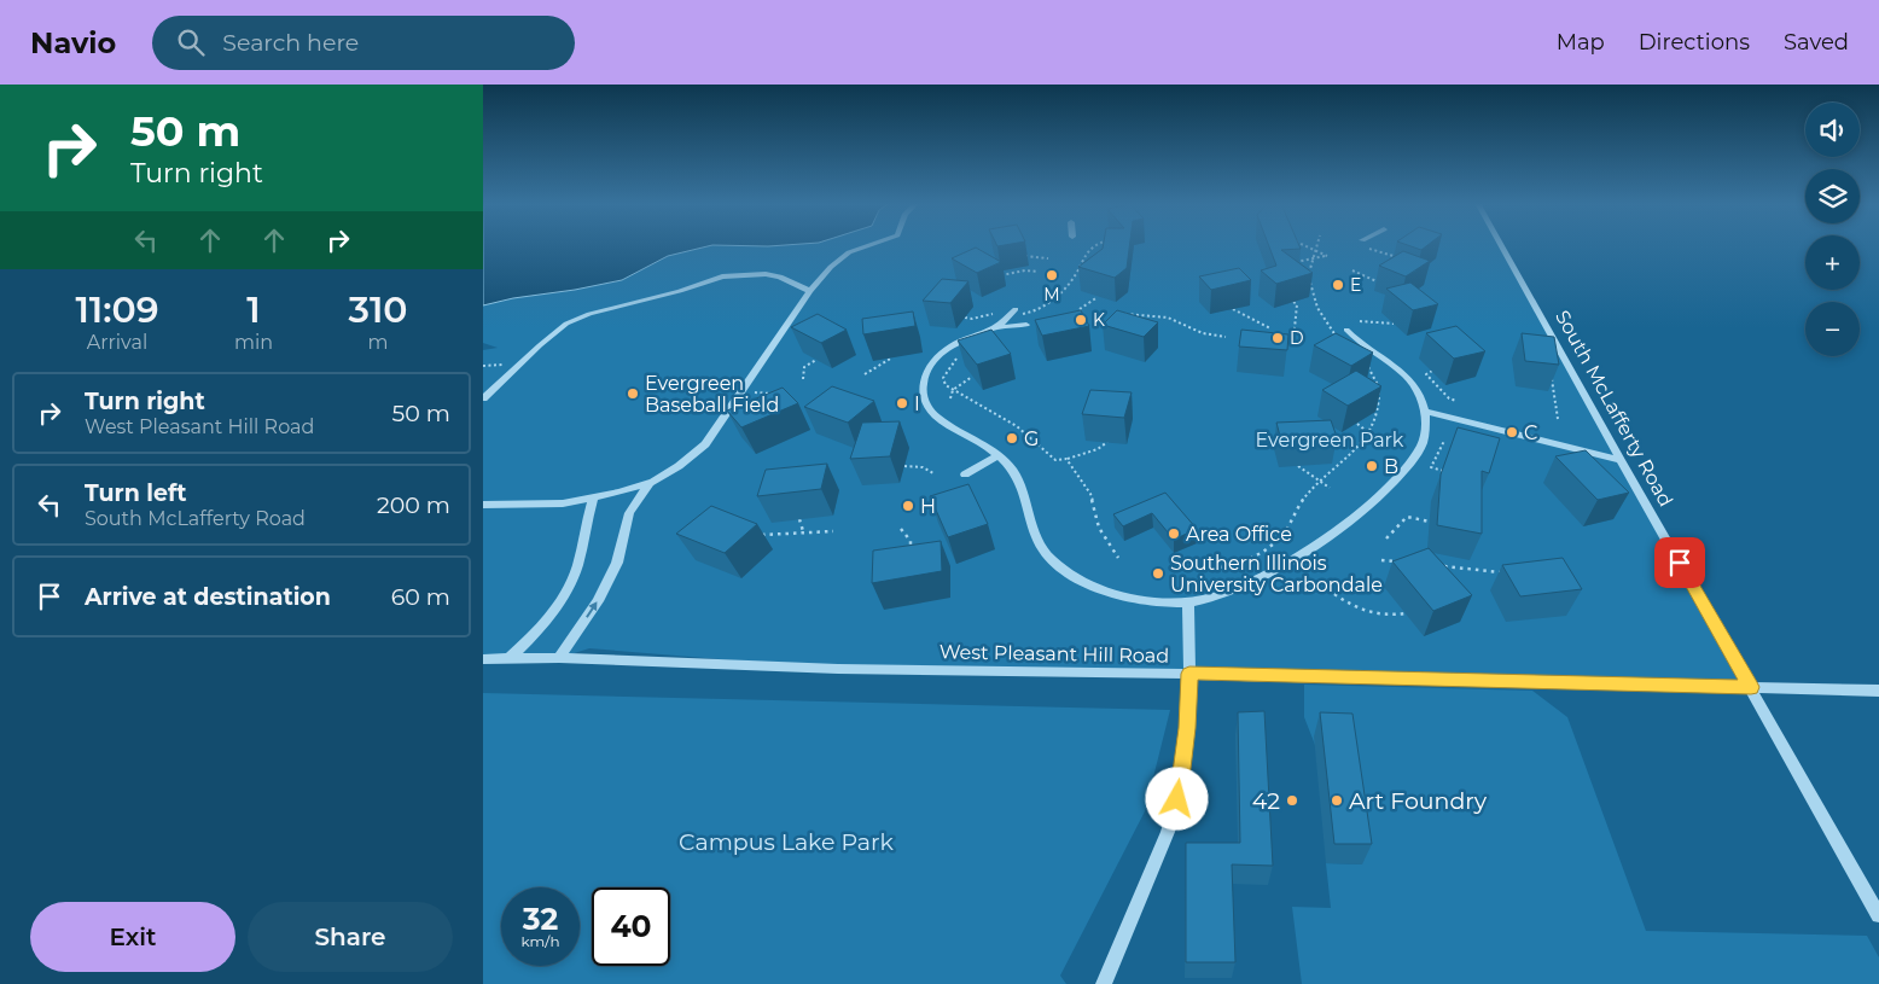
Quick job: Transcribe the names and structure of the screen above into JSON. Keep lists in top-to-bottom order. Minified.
{"streets":{"street":["South McLafferty Road","West Pleasant Hill Road"]},"crossings":[["South McLafferty Road","West Pleasant Hill Road"]],"parks":["Evergreen Park","Campus Lake Park"],"places":["M","E","K","D","Evergreen Baseball Field","I","C","G","B","H","Area Office","Southern Illinois University Carbondale","42","Art Foundry"],"page":{"header":"Navio","search":"Search here","nav":["Map","Directions","Saved"],"turn":["50 m","Turn right"],"map_buttons":["+","−"],"eta":["11:09","Arrival","1","min","310","m"],"list":[{"name":"Turn right","note":"West Pleasant Hill Road","value":"50 m"},{"name":"Turn left","note":"South McLafferty Road","value":"200 m"},{"name":"Arrive at destination","value":"60 m"}],"speed":"32 km/h","limit":"40","buttons":["Exit","Share"]}}
